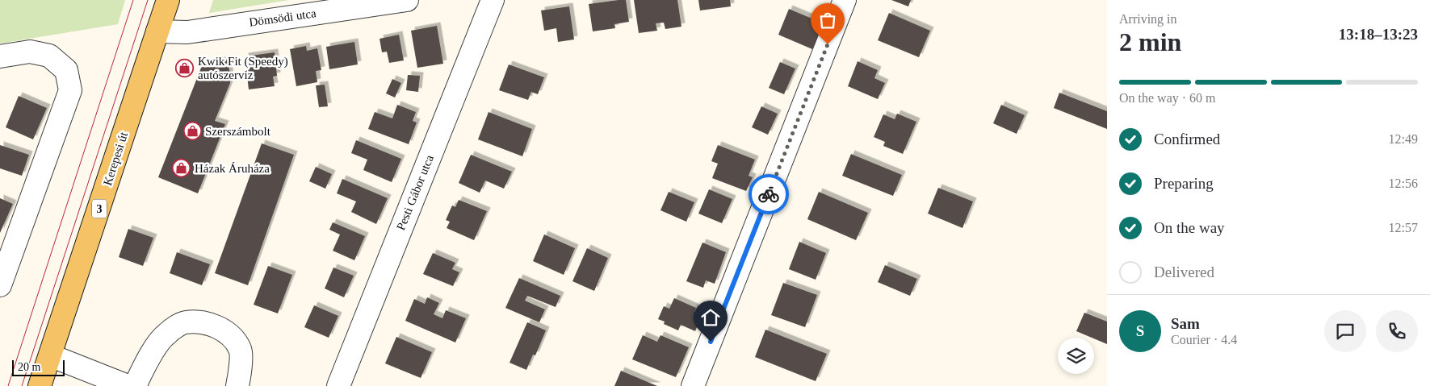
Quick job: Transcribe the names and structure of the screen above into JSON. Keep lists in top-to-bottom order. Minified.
{"streets":{"main road":["Kerepesi út","3"],"street":["Dömsödi utca","Pesti Gábor utca"]},"crossings":[["Dömsödi utca","Kerepesi út"]],"places":{"shop":["Kwik Fit (Speedy) autószerviz","Szerszámbolt","Házak Áruháza"]},"scale_bar":"20 m","page":{"heading":["2 min","Arriving in","13:18–13:23"],"panel":["Sam","Courier · 4.4"],"bar":"On the way · 60 m","list":[["Confirmed","12:49"],["Preparing","12:56"],["On the way","12:57"],"Delivered"],"round":"S","scale":"20 m"}}
